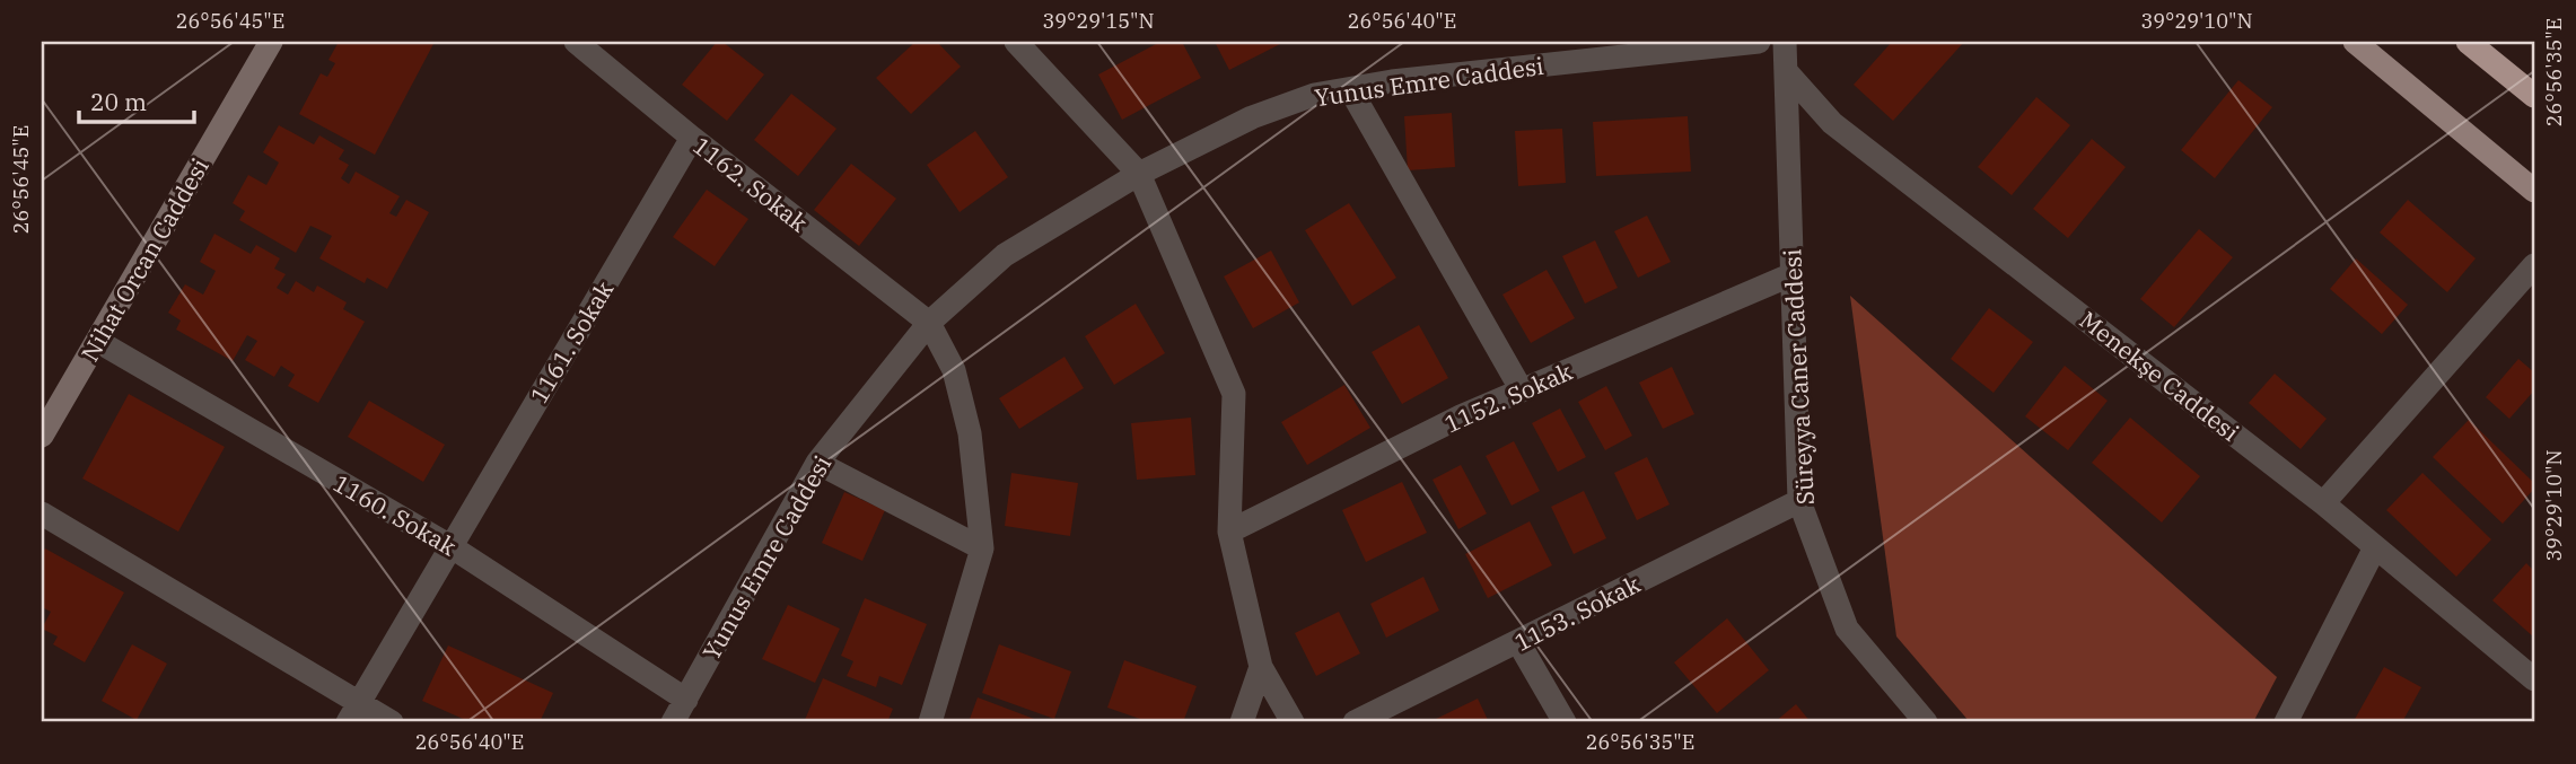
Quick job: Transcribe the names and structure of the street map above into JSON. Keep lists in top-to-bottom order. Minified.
{"streets":{"main road":["Nihat Orcan Caddesi"],"street":["Yunus Emre Caddesi","1162. Sokak","1161. Sokak","Menekşe Caddesi","Süreyya Caner Caddesi","1152. Sokak","1160. Sokak","1153. Sokak"]},"crossings":[["Yunus Emre Caddesi","1162. Sokak"],["Yunus Emre Caddesi","1160. Sokak"],["1162. Sokak","1161. Sokak"],["Nihat Orcan Caddesi","1160. Sokak"],["1161. Sokak","1160. Sokak"],["Menekşe Caddesi","Süreyya Caner Caddesi"],["Süreyya Caner Caddesi","1152. Sokak"],["Süreyya Caner Caddesi","1153. Sokak"]],"scale_bar":"20 m","coordinates":["26°56'45\"E","39°29'15\"N","26°56'40\"E","39°29'10\"N","26°56'35\"E"]}
